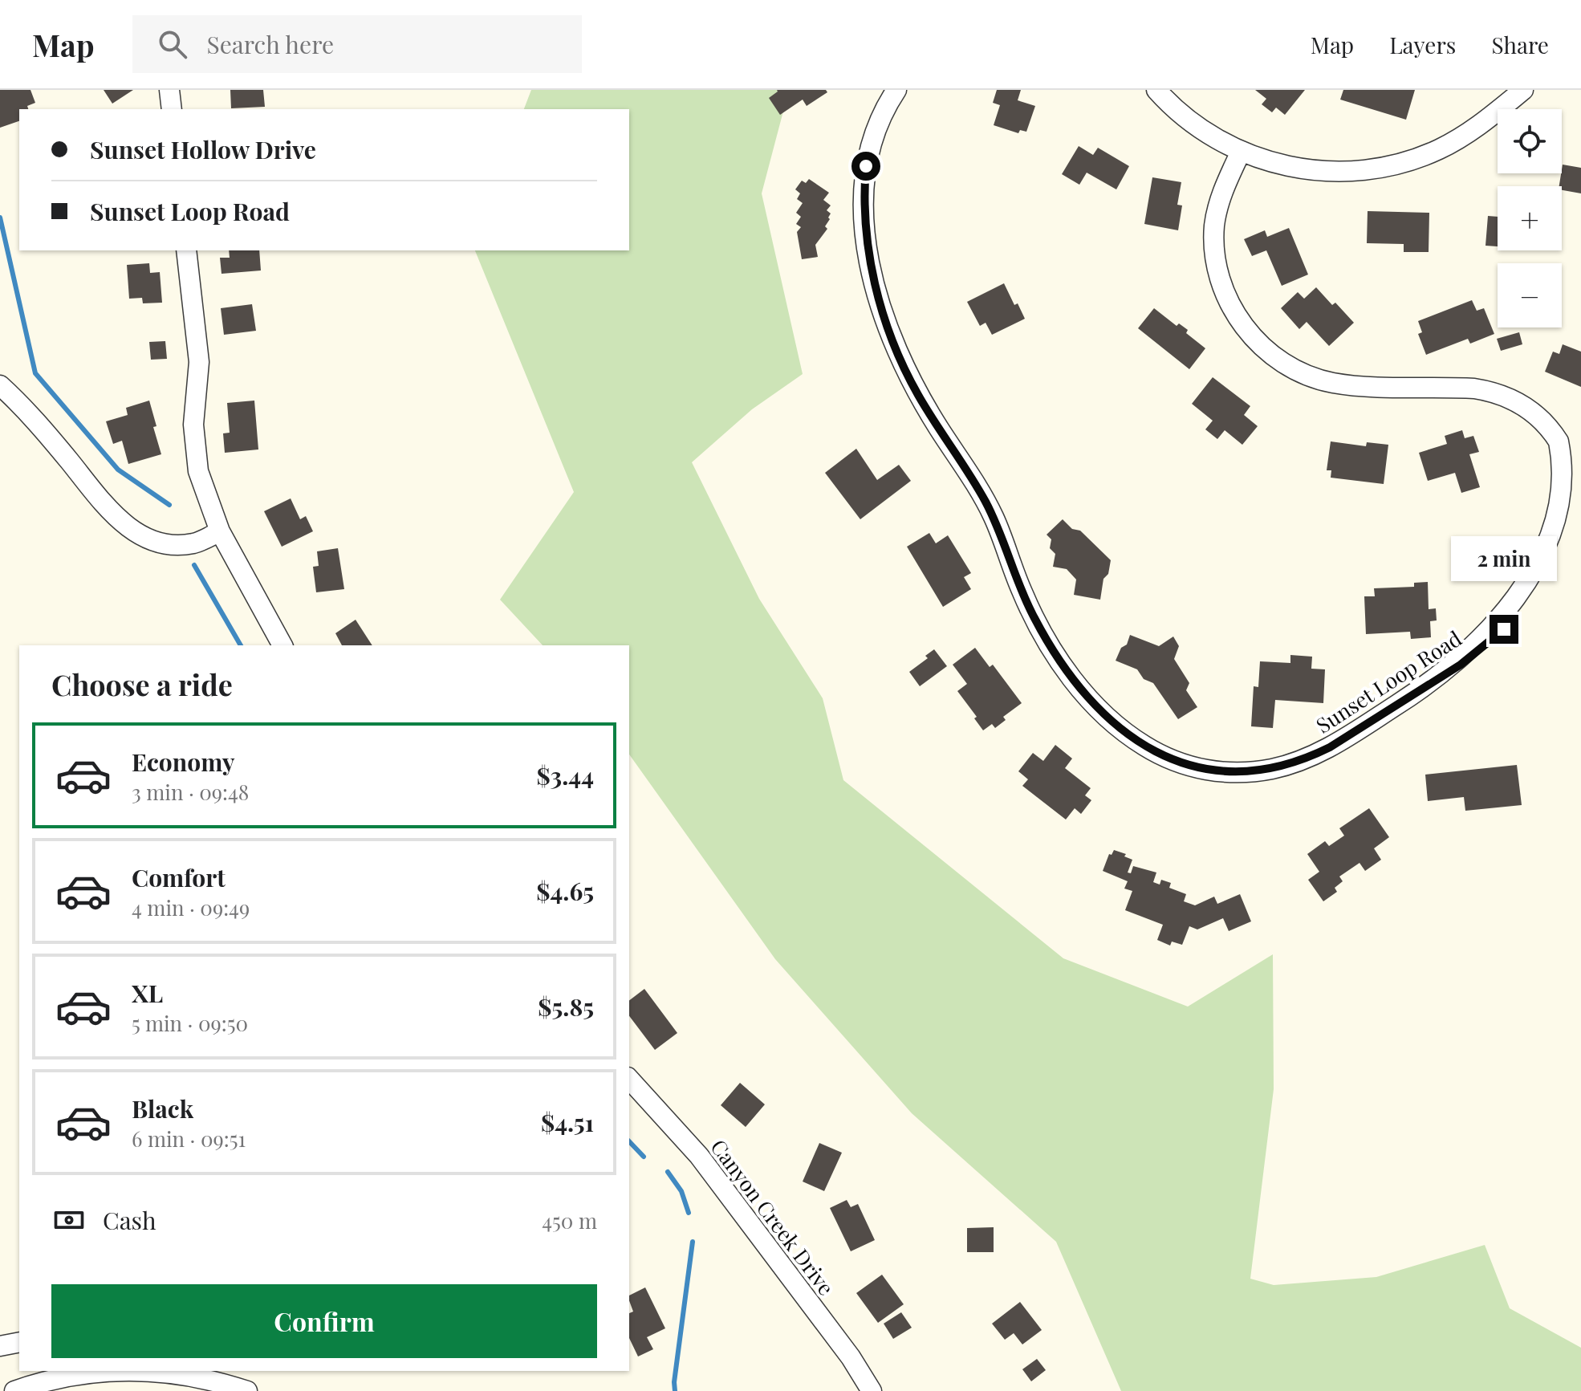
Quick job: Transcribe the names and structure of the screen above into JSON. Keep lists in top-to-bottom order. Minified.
{"streets":{"street":["Sunset Loop Road","Canyon Creek Drive"]},"page":{"header":"Map","search":"Search here","nav":["Map","Layers","Share"],"map_buttons":["+","−"],"banner":["Sunset Hollow Drive","Sunset Loop Road"],"bubble":"2 min","heading":"Choose a ride","list":[{"name":"Economy","note":"3 min · 09:48","value":"$3.44"},{"name":"Comfort","note":"4 min · 09:49","value":"$4.65"},{"name":"XL","note":"5 min · 09:50","value":"$5.85"},{"name":"Black","note":"6 min · 09:51","value":"$4.51"}],"pay":["Cash","450 m"],"buttons":"Confirm"}}
